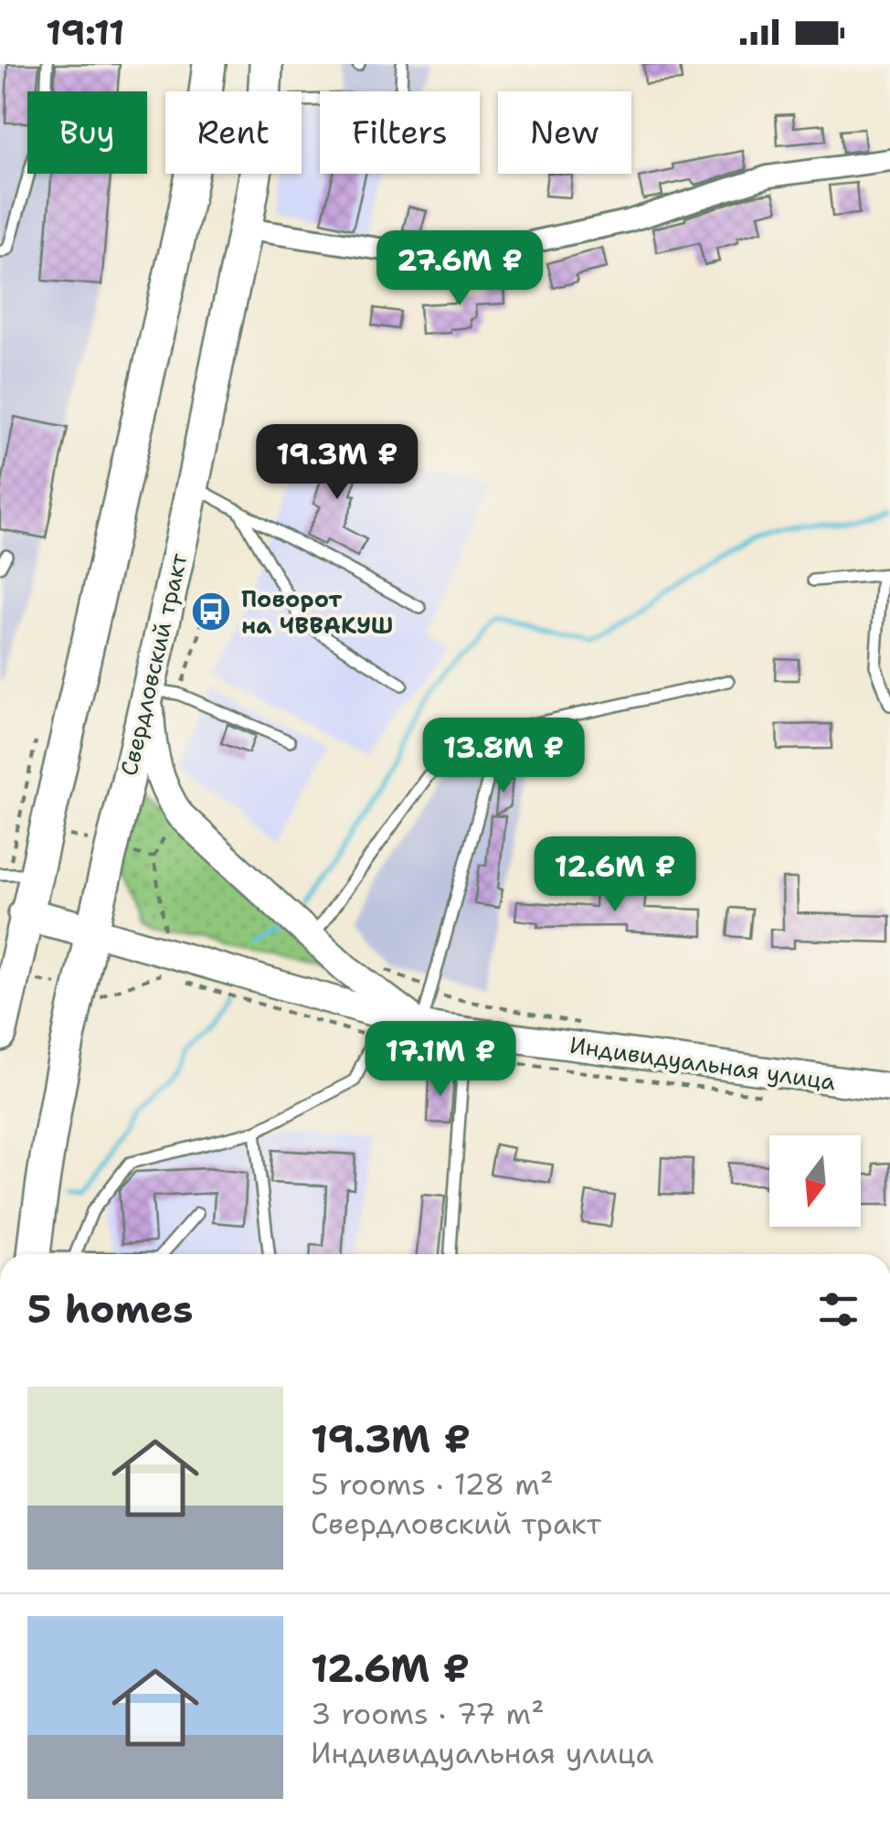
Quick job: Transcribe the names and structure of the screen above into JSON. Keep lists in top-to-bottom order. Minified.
{"streets":{"main road":["Свердловский тракт","Индивидуальная улица"]},"crossings":[["Свердловский тракт","Индивидуальная улица"]],"places":{"bus stop":["Поворот на ЧВВАКУШ"]},"north":"bottom","page":{"status":"19:11","chip":["Buy","Rent","Filters","New"],"price":["27.6M ₽","19.3M ₽","13.8M ₽","12.6M ₽","17.1M ₽"],"heading":"5 homes","list":[{"name":"19.3M ₽","note":"5 rooms · 128 m² · Свердловский тракт"},{"name":"12.6M ₽","note":"3 rooms · 77 m² · Индивидуальная улица"}]}}
